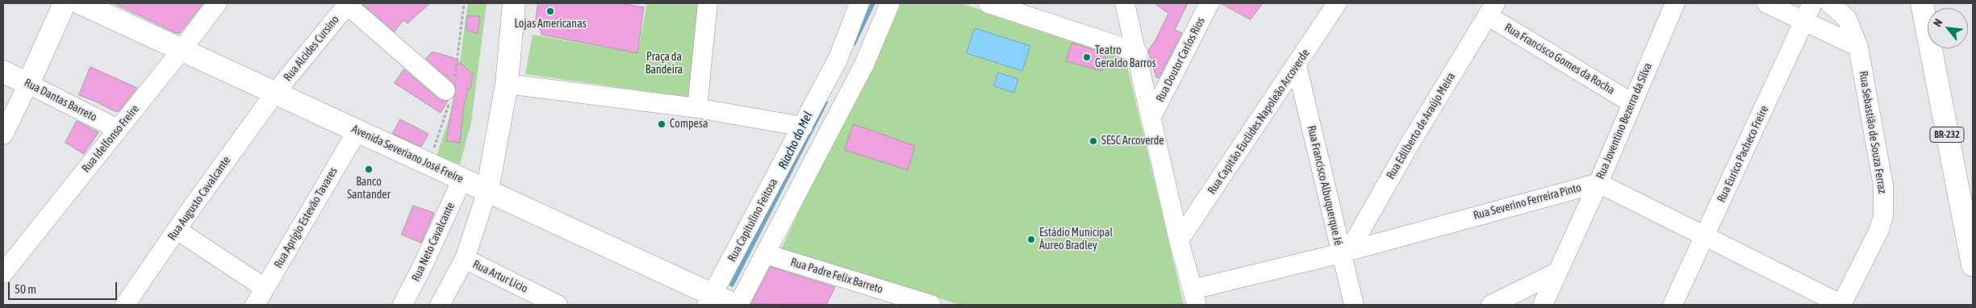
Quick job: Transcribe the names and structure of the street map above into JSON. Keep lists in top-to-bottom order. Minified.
{"streets":{"main road":["Rua Dantas Barreto","BR-232","Avenida Severiano José Freire"],"street":["Rua Alcides Cursino","Rua Francisco Gomes da Rocha","Rua Doutor Carlos Rios","Rua Joventino Bezerra da Silva","Rua Capitão Euclides Napoleão Arcoverde","Rua Edilberto de Araújo Meira","Rua Sebastião de Souza Ferraz","Rua Idelfonso Freire","Rua Eurico Pacheco Freire","Rua Francisco Albuquerque Jé","Rua Augusto Cavalcante","Rua Severino Ferreira Pinto","Rua Aprígio Estevão Tavares","Rua Capitulino Feitosa","Rua Neto Cavalcante","Rua Padre Felix Barreto","Rua Artur Lício"]},"crossings":[["Rua Alcides Cursino","Avenida Severiano José Freire"],["Rua Alcides Cursino","Rua Augusto Cavalcante"],["Rua Francisco Gomes da Rocha","Rua Joventino Bezerra da Silva"],["Rua Francisco Gomes da Rocha","Rua Edilberto de Araújo Meira"],["Rua Dantas Barreto","Rua Idelfonso Freire"],["Rua Joventino Bezerra da Silva","Rua Severino Ferreira Pinto"],["Rua Capitão Euclides Napoleão Arcoverde","Rua Francisco Albuquerque Jé"],["Rua Edilberto de Araújo Meira","Rua Francisco Albuquerque Jé"],["Rua Edilberto de Araújo Meira","Rua Severino Ferreira Pinto"],["Rua Idelfonso Freire","Avenida Severiano José Freire"],["Avenida Severiano José Freire","Rua Augusto Cavalcante"],["Avenida Severiano José Freire","Rua Aprígio Estevão Tavares"],["Avenida Severiano José Freire","Rua Capitulino Feitosa"],["Avenida Severiano José Freire","Rua Neto Cavalcante"],["Rua Francisco Albuquerque Jé","Rua Severino Ferreira Pinto"]],"water":["Riacho do Mel"],"parks":["Praça da Bandeira"],"places":["Lojas Americanas","Teatro Geraldo Barros","Compesa","SESC Arcoverde","Banco Santander","Estádio Municipal Áureo Bradley"],"scale_bar":"50 m","north":"top left"}
